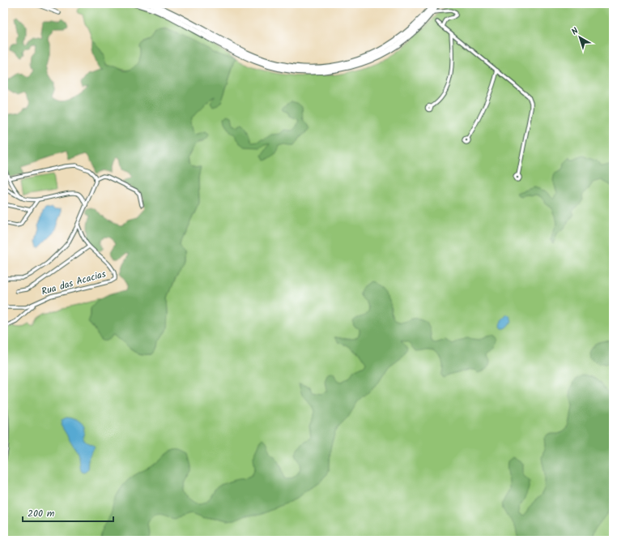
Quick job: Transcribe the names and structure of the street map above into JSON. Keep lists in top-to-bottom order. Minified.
{"streets":{"street":["Rua das Acacias"]},"scale_bar":"200 m","north":"top left"}
